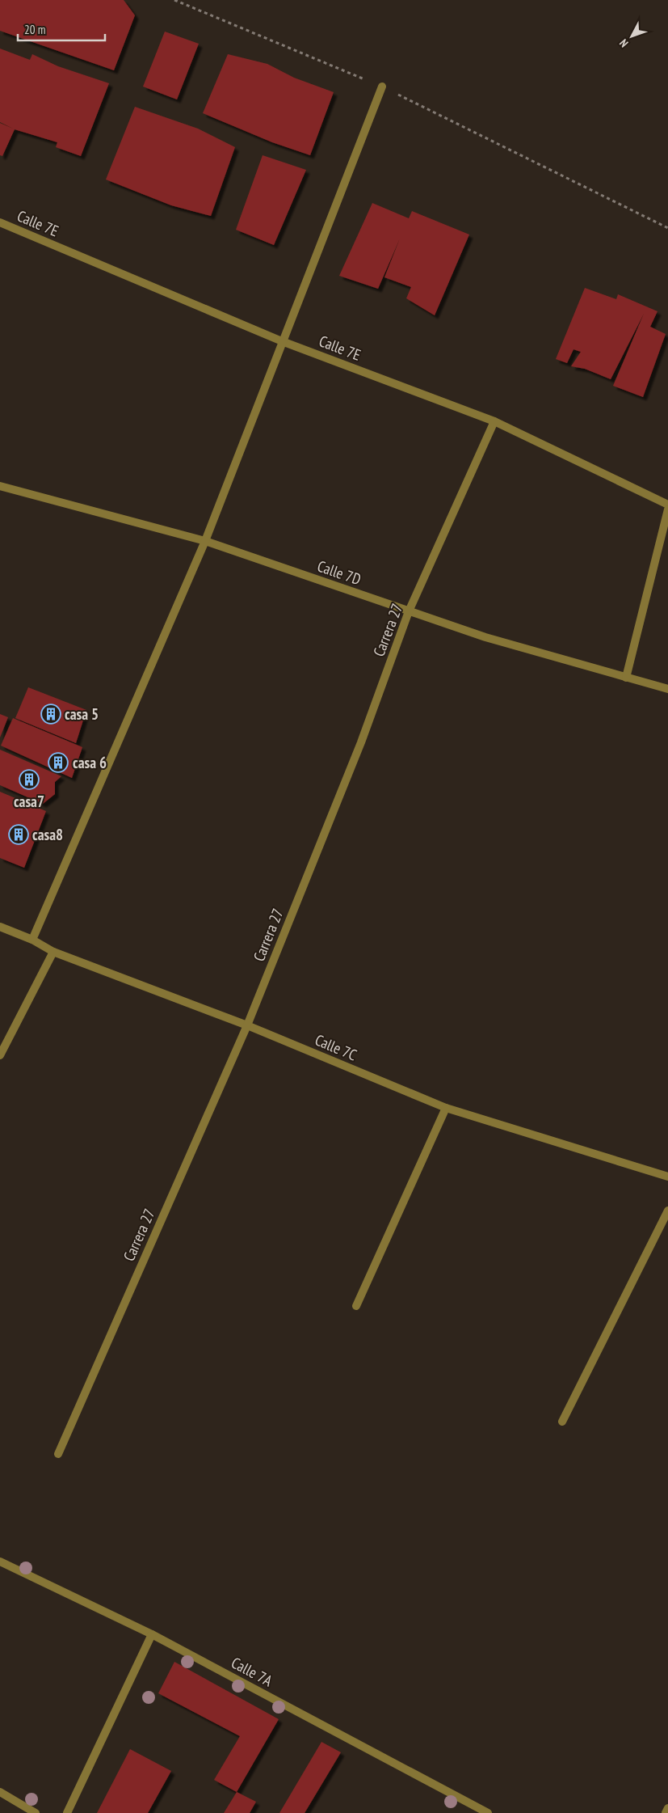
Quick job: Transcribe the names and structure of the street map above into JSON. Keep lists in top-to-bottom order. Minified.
{"streets":{"street":["Calle 7E","Calle 7D","Carrera 27","Calle 7C","Calle 7A"]},"crossings":[["Calle 7E","Carrera 27"],["Calle 7D","Carrera 27"],["Carrera 27","Calle 7C"]],"places":{"building":["casa 5","casa 6","casa7","casa8"]},"scale_bar":"20 m","north":"bottom left"}
